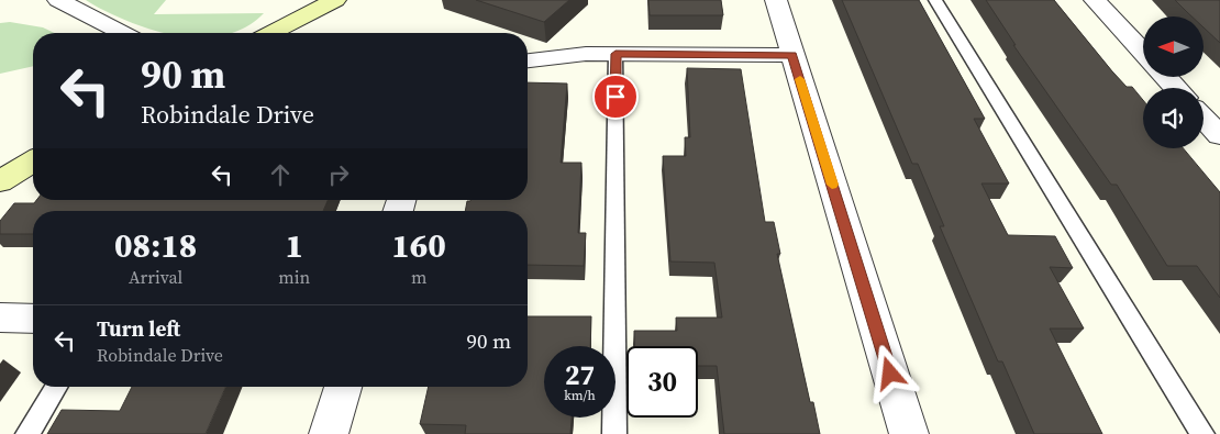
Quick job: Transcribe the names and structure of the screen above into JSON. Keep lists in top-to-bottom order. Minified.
{"north":"left","page":{"turn":["90 m","Robindale Drive"],"eta":["08:18","Arrival","1","min","160","m"],"list":[{"name":"Turn left","note":"Robindale Drive","value":"90 m"}],"speed":"27 km/h","limit":"30"}}
